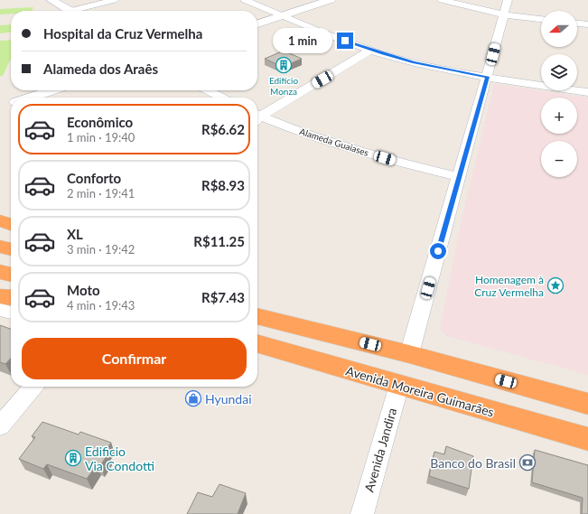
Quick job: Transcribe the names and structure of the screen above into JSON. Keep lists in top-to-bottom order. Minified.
{"streets":{"highway":["Avenida Moreira Guimarães"],"street":["Alameda Guaiases","Avenida Jandira"]},"crossings":[["Avenida Moreira Guimarães","Avenida Jandira"]],"places":{"building":["Edifício Monza","Edificio Via Condotti"],"place":["Homenagem à Cruz Vermelha"],"shop":["Hyundai"],"bank":["Banco do Brasil"]},"north":"left","page":{"map_buttons":["+","−"],"banner":["Hospital da Cruz Vermelha","Alameda dos Araês"],"bubble":"1 min","list":[{"name":"Econômico","note":"1 min · 19:40","value":"R$6.62"},{"name":"Conforto","note":"2 min · 19:41","value":"R$8.93"},{"name":"XL","note":"3 min · 19:42","value":"R$11.25"},{"name":"Moto","note":"4 min · 19:43","value":"R$7.43"}],"buttons":"Confirmar"}}
